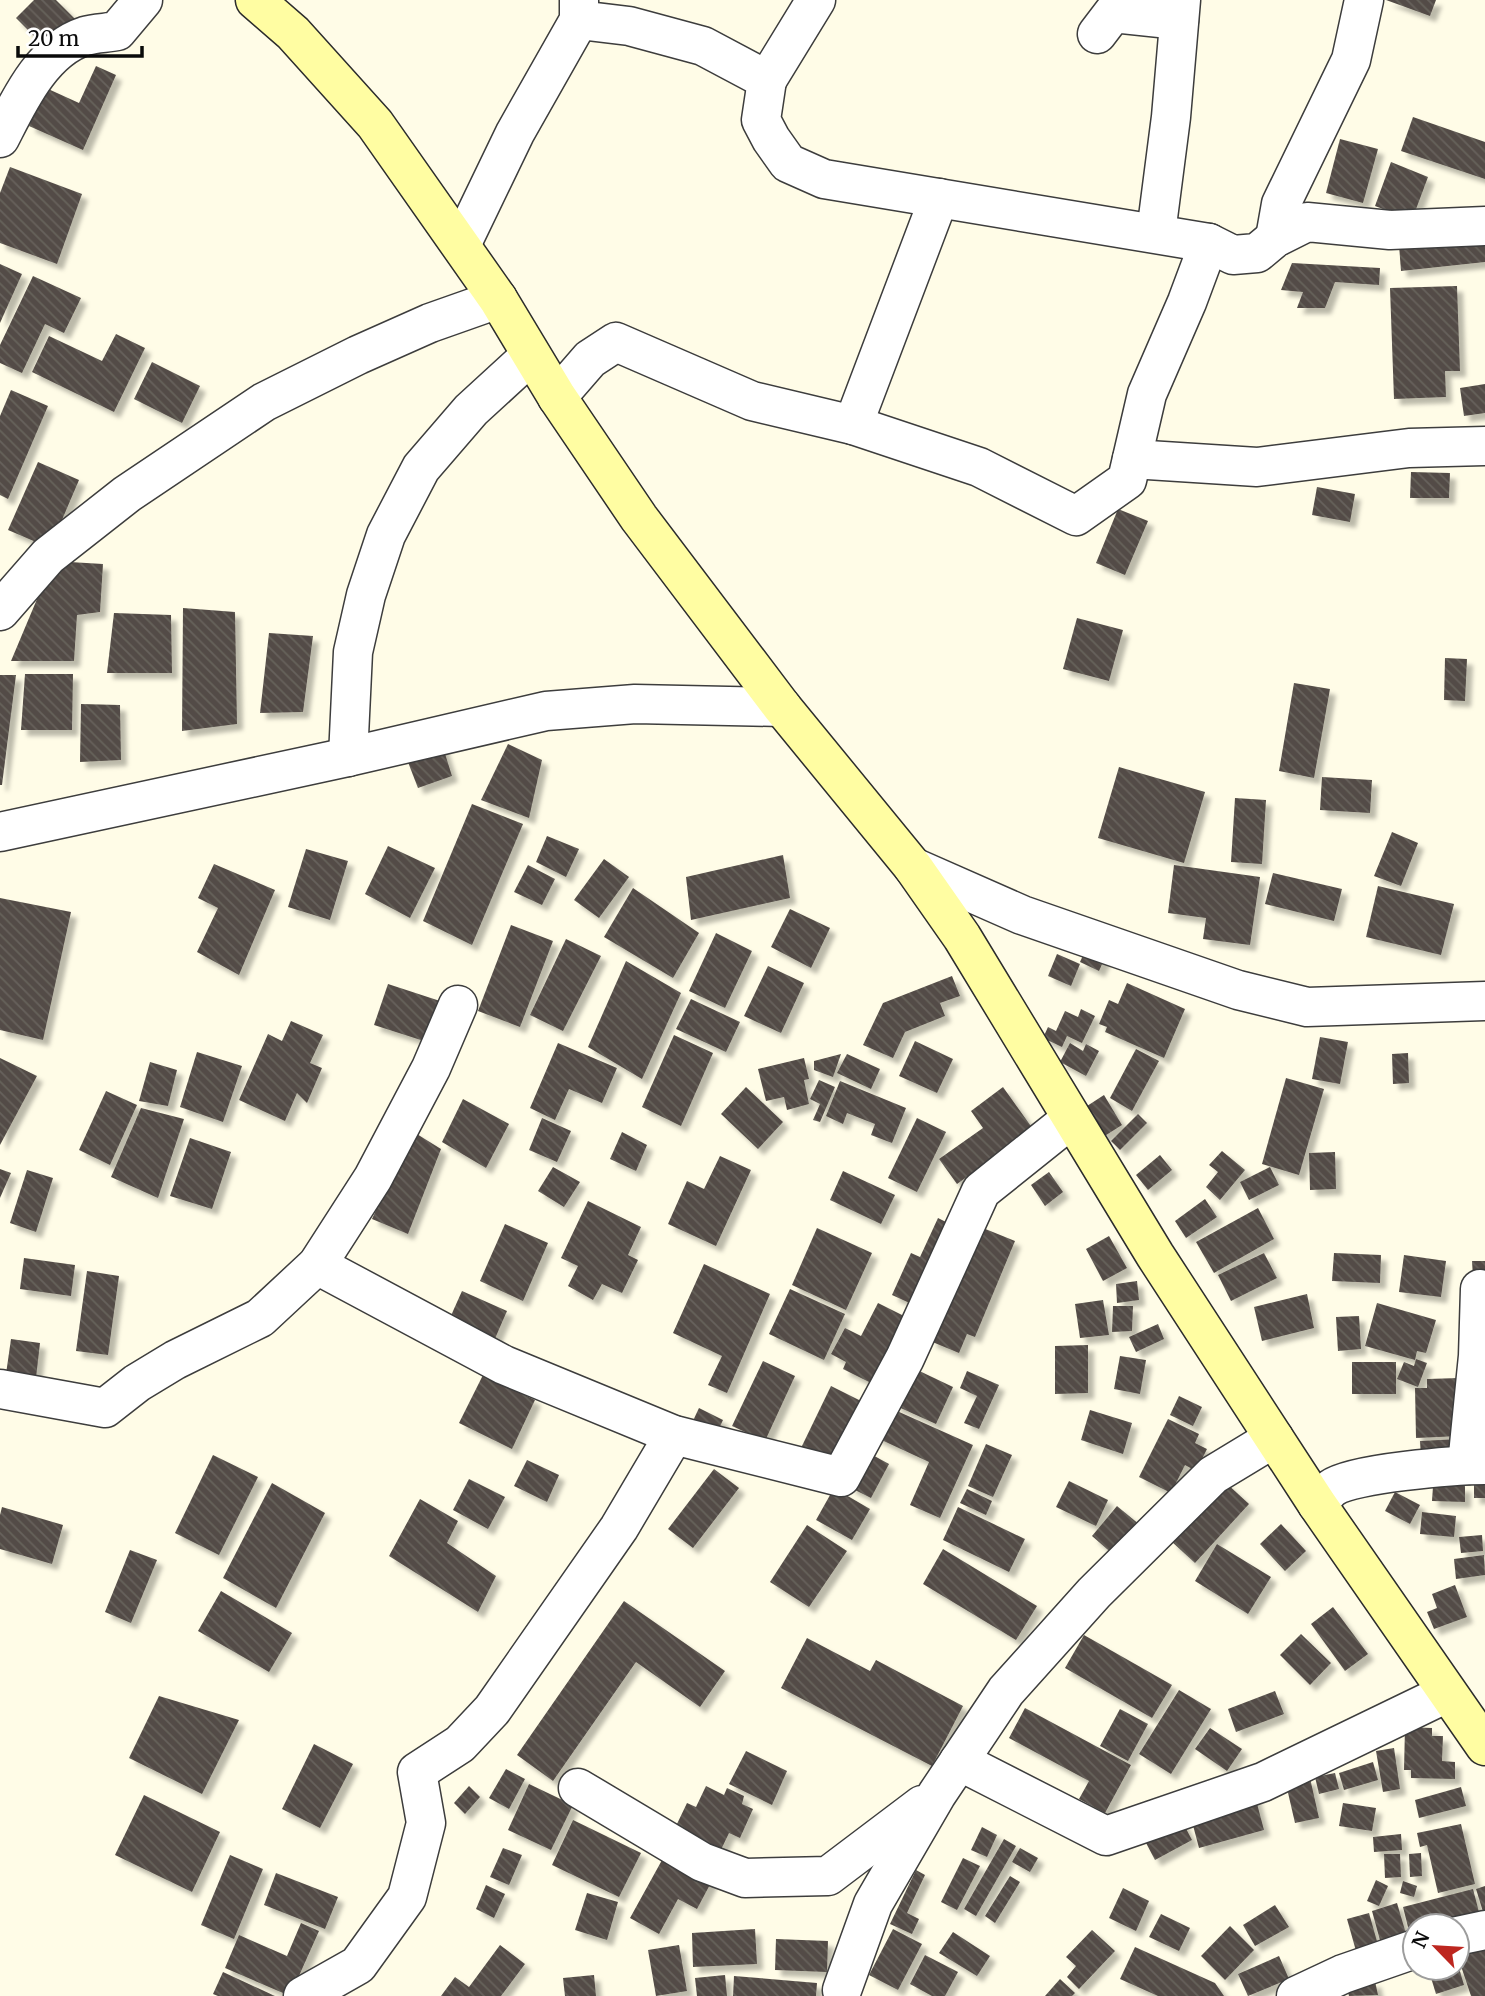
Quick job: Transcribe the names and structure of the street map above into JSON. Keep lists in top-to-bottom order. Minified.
{"scale_bar":"20 m","north":"top left"}
